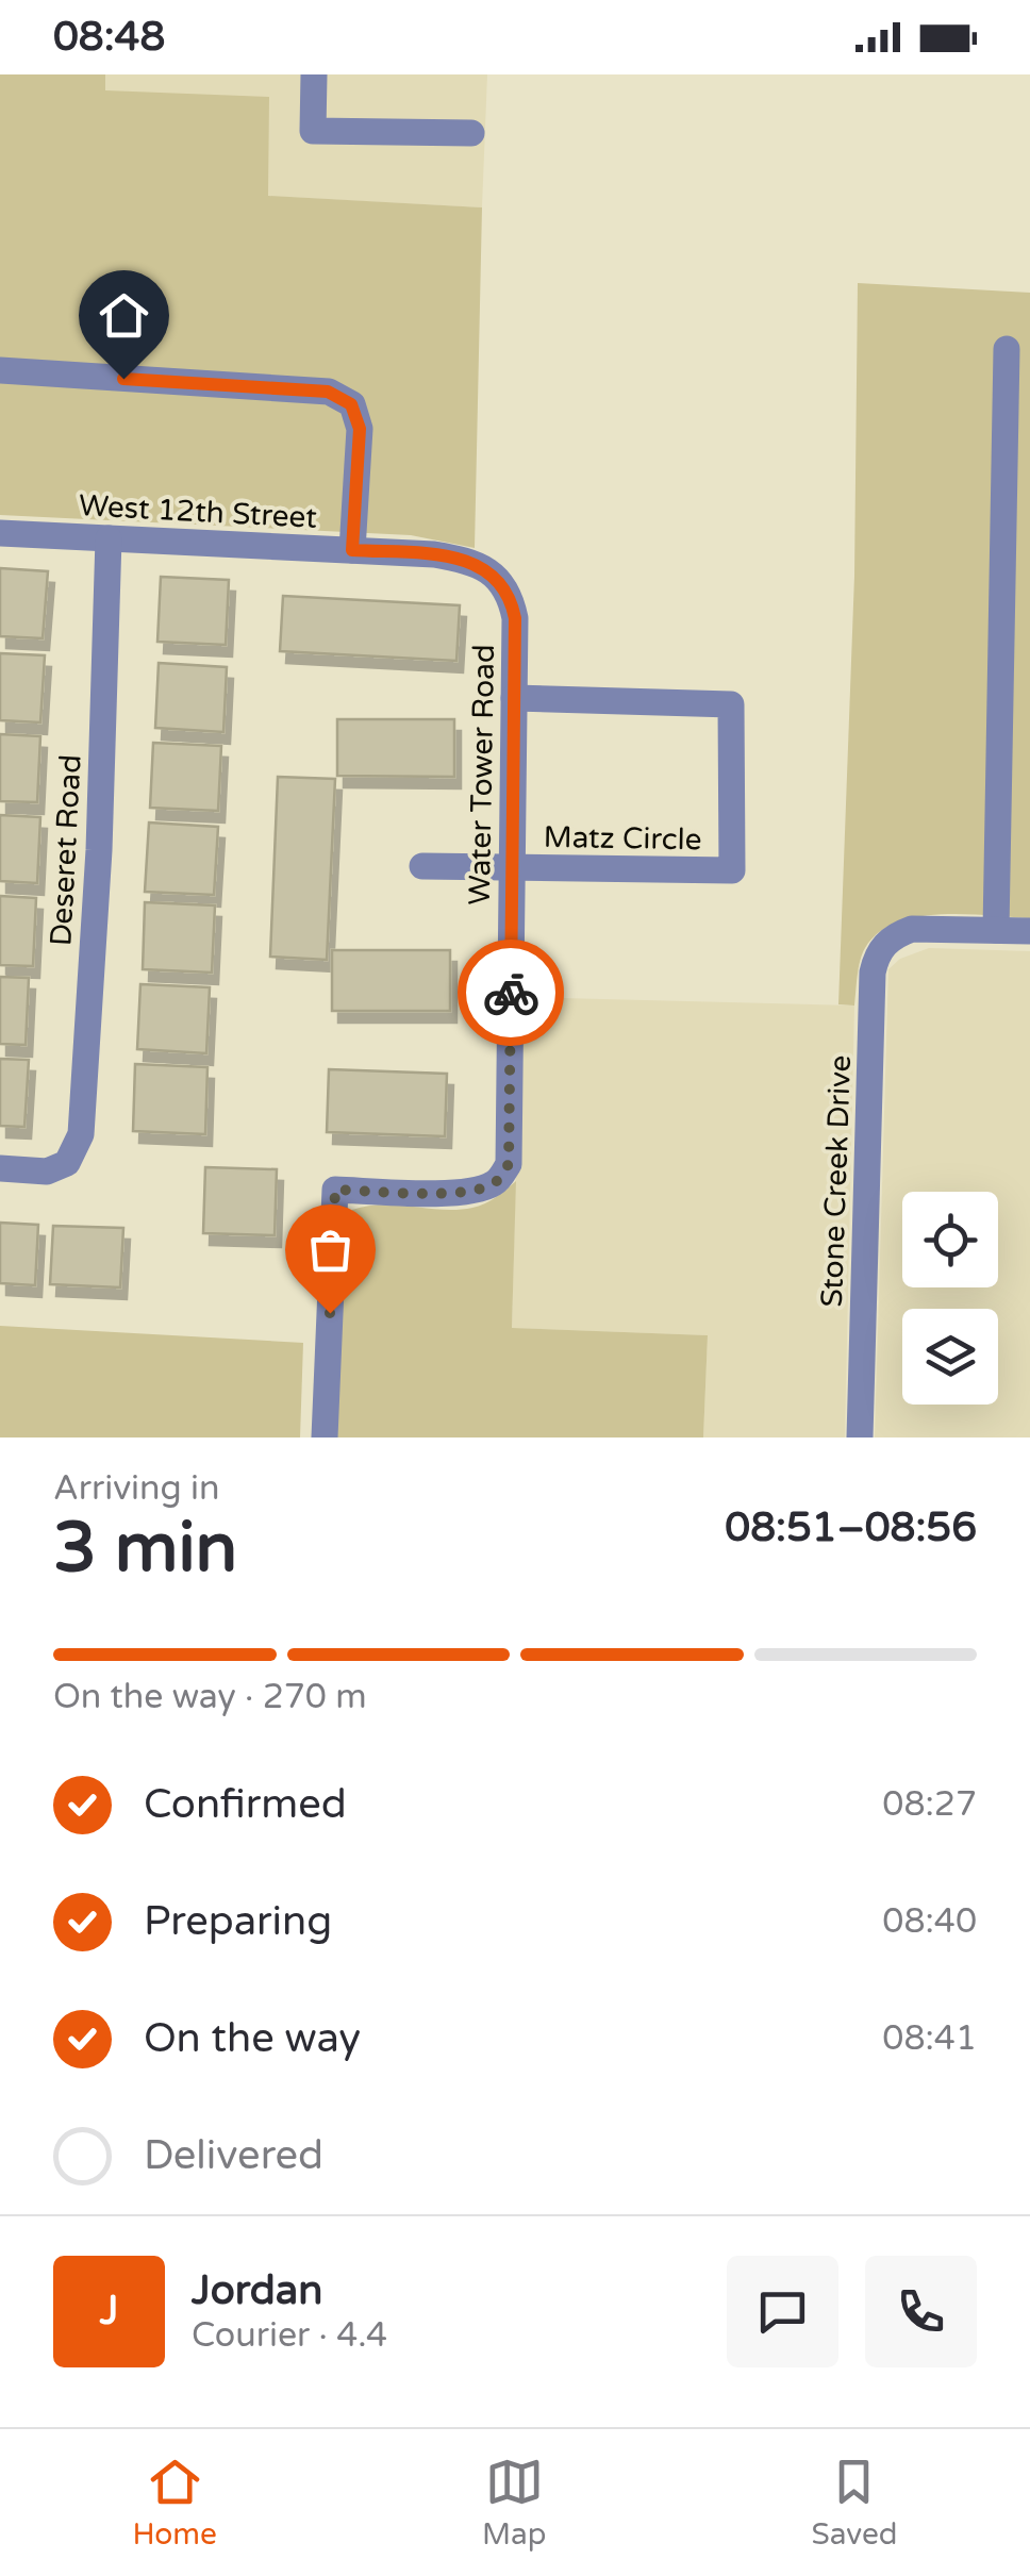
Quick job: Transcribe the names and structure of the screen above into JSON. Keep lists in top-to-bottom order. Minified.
{"streets":{"street":["West 12th Street","Water Tower Road","Matz Circle","Deseret Road","Stone Creek Drive"]},"crossings":[["West 12th Street","Water Tower Road"],["West 12th Street","Deseret Road"],["Water Tower Road","Matz Circle"]],"page":{"status":"08:48","heading":["3 min","Arriving in","08:51–08:56"],"panel":["Jordan","Courier · 4.4"],"bar":"On the way · 270 m","list":[["Confirmed","08:27"],["Preparing","08:40"],["On the way","08:41"],"Delivered"],"round":"J","tabs":["Home","Map","Saved"]}}
